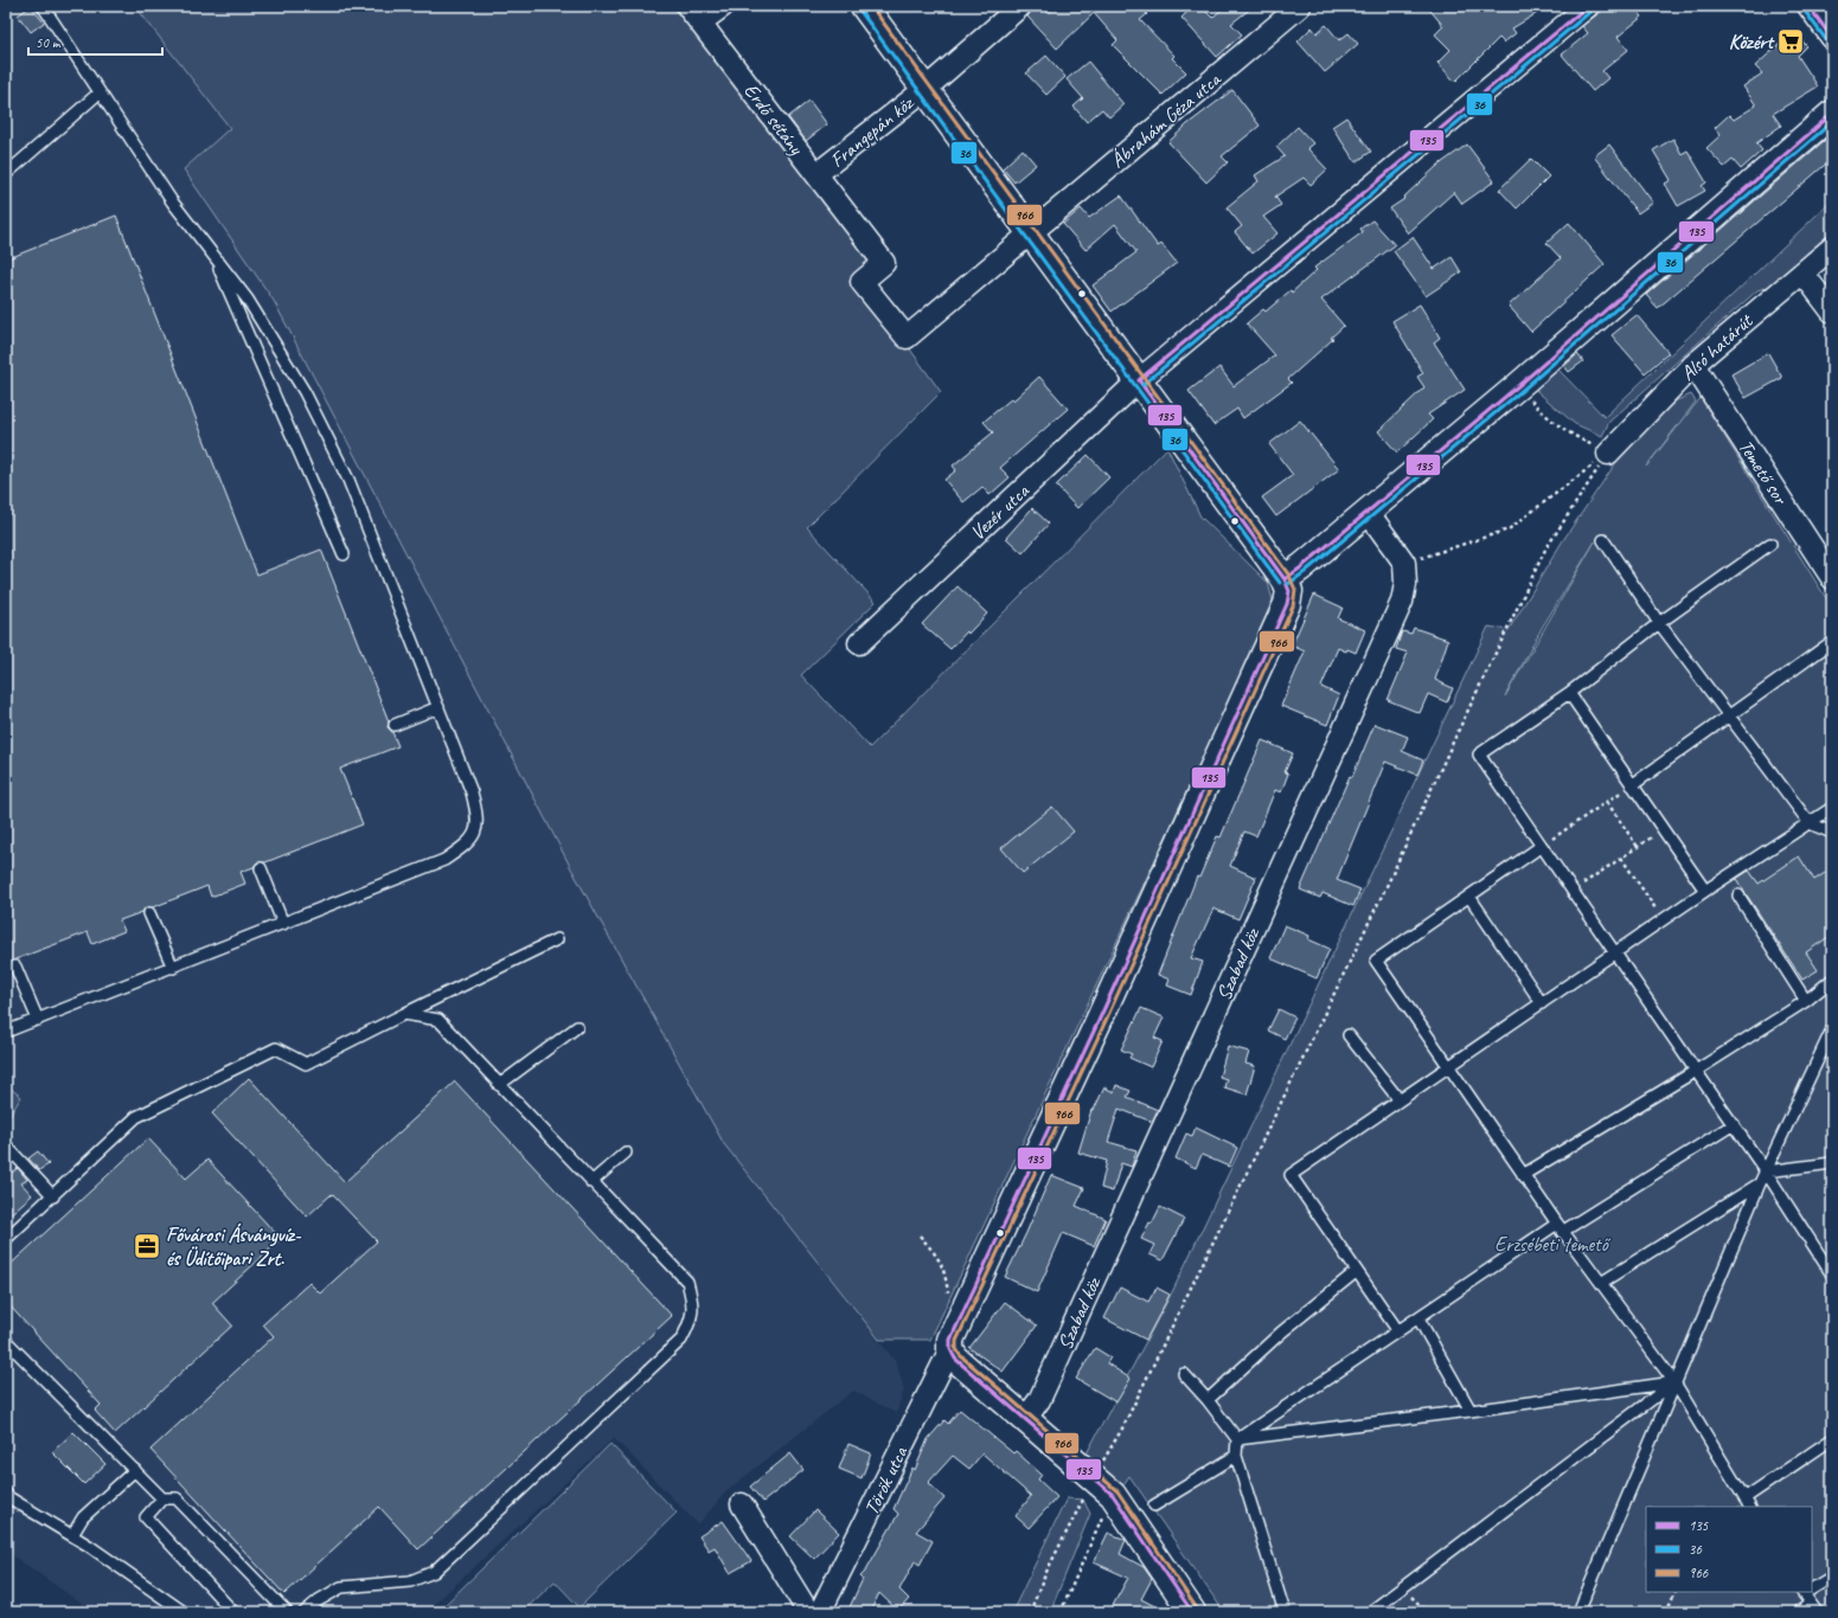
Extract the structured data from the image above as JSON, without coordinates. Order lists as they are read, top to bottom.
{
  "streets": {
    "street": [
      "Erdő sétány",
      "Ábrahám Géza utca",
      "Frangepán köz",
      "Alsó határút",
      "Temető sor",
      "Vezér utca",
      "Szabad köz",
      "Török utca"
    ]
  },
  "crossings": [
    ["Erdő sétány", "Ábrahám Géza utca"],
    ["Erdő sétány", "Frangepán köz"],
    ["Alsó határút", "Temető sor"]
  ],
  "parks": ["Erzsébeti temető"],
  "places": {
    "supermarket": ["Közért"],
    "office": ["Fővárosi Ásványvíz- és Üdítőipari Zrt."]
  },
  "lines": ["transit line 135", "transit line 966", "transit line 36"],
  "legend": ["135", "36", "966"],
  "scale_bar": "50 m"
}
